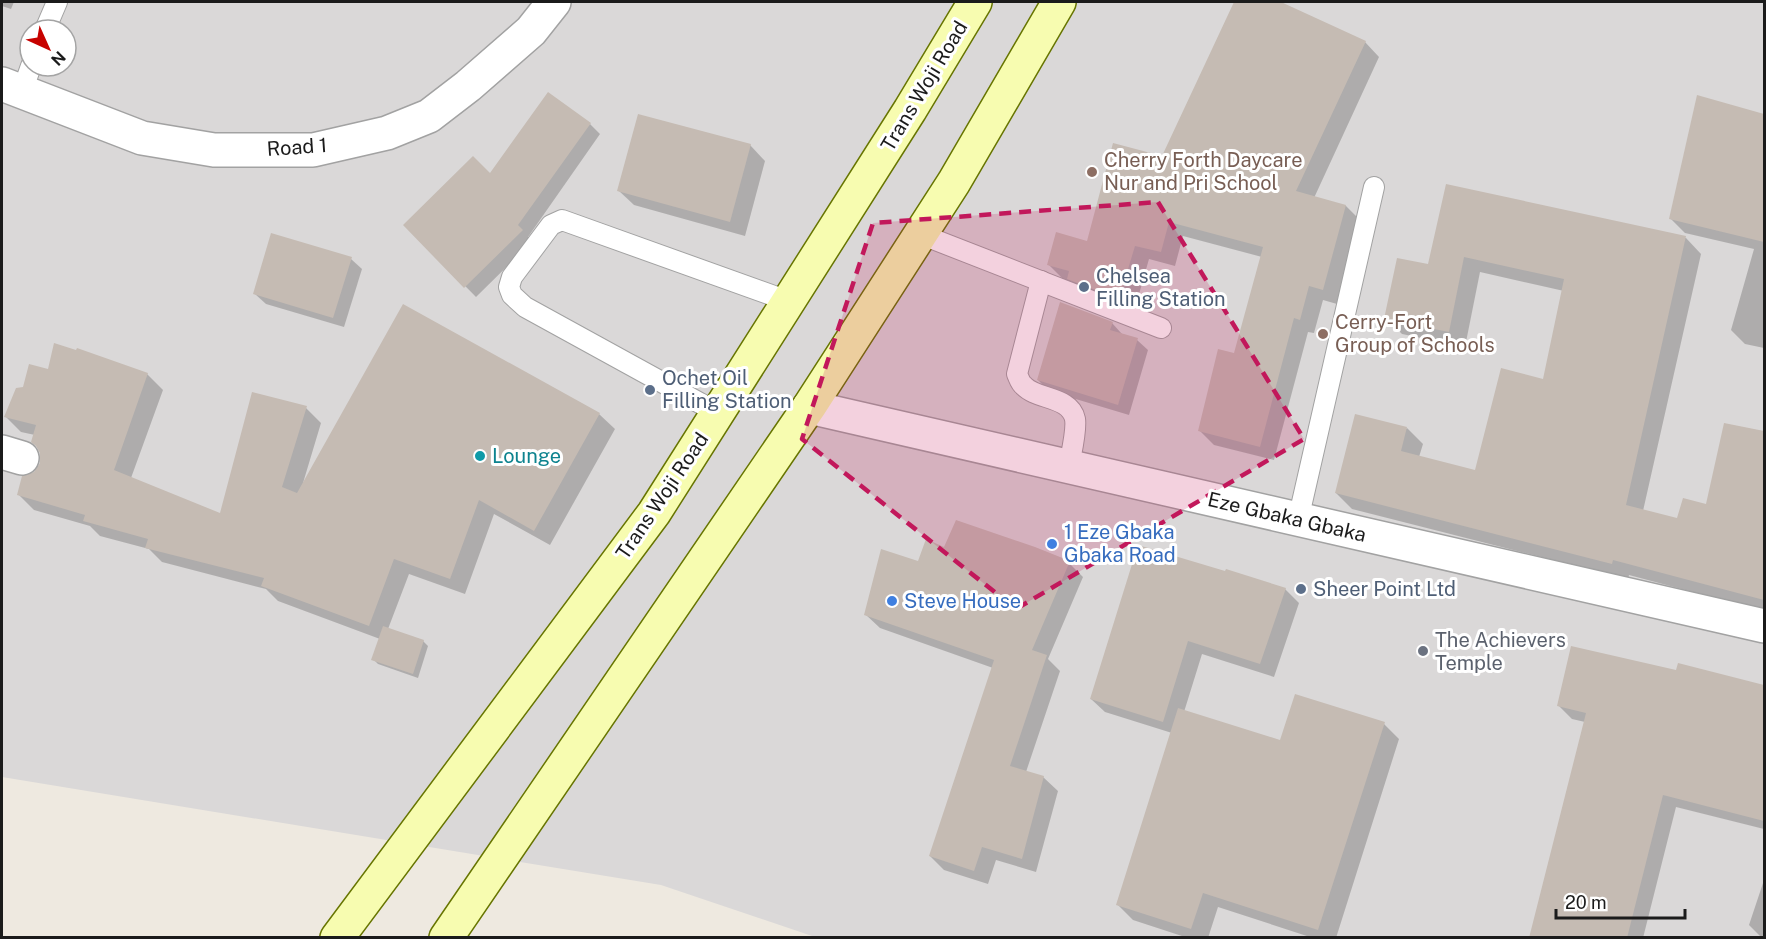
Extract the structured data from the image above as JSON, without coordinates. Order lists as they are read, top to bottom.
{
  "streets": {
    "main road": ["Trans Woji Road"],
    "street": ["Road 1", "Eze Gbaka Gbaka"]
  },
  "places": [
    "Cherry Forth Daycare Nur and Pri School",
    "Chelsea Filling Station",
    "Cerry-Fort Group of Schools",
    "Ochet Oil Filling Station",
    "Lounge",
    "1 Eze Gbaka Gbaka Road",
    "Sheer Point Ltd",
    "Steve House",
    "The Achievers Temple"
  ],
  "scale_bar": "20 m",
  "north": "bottom right"
}
